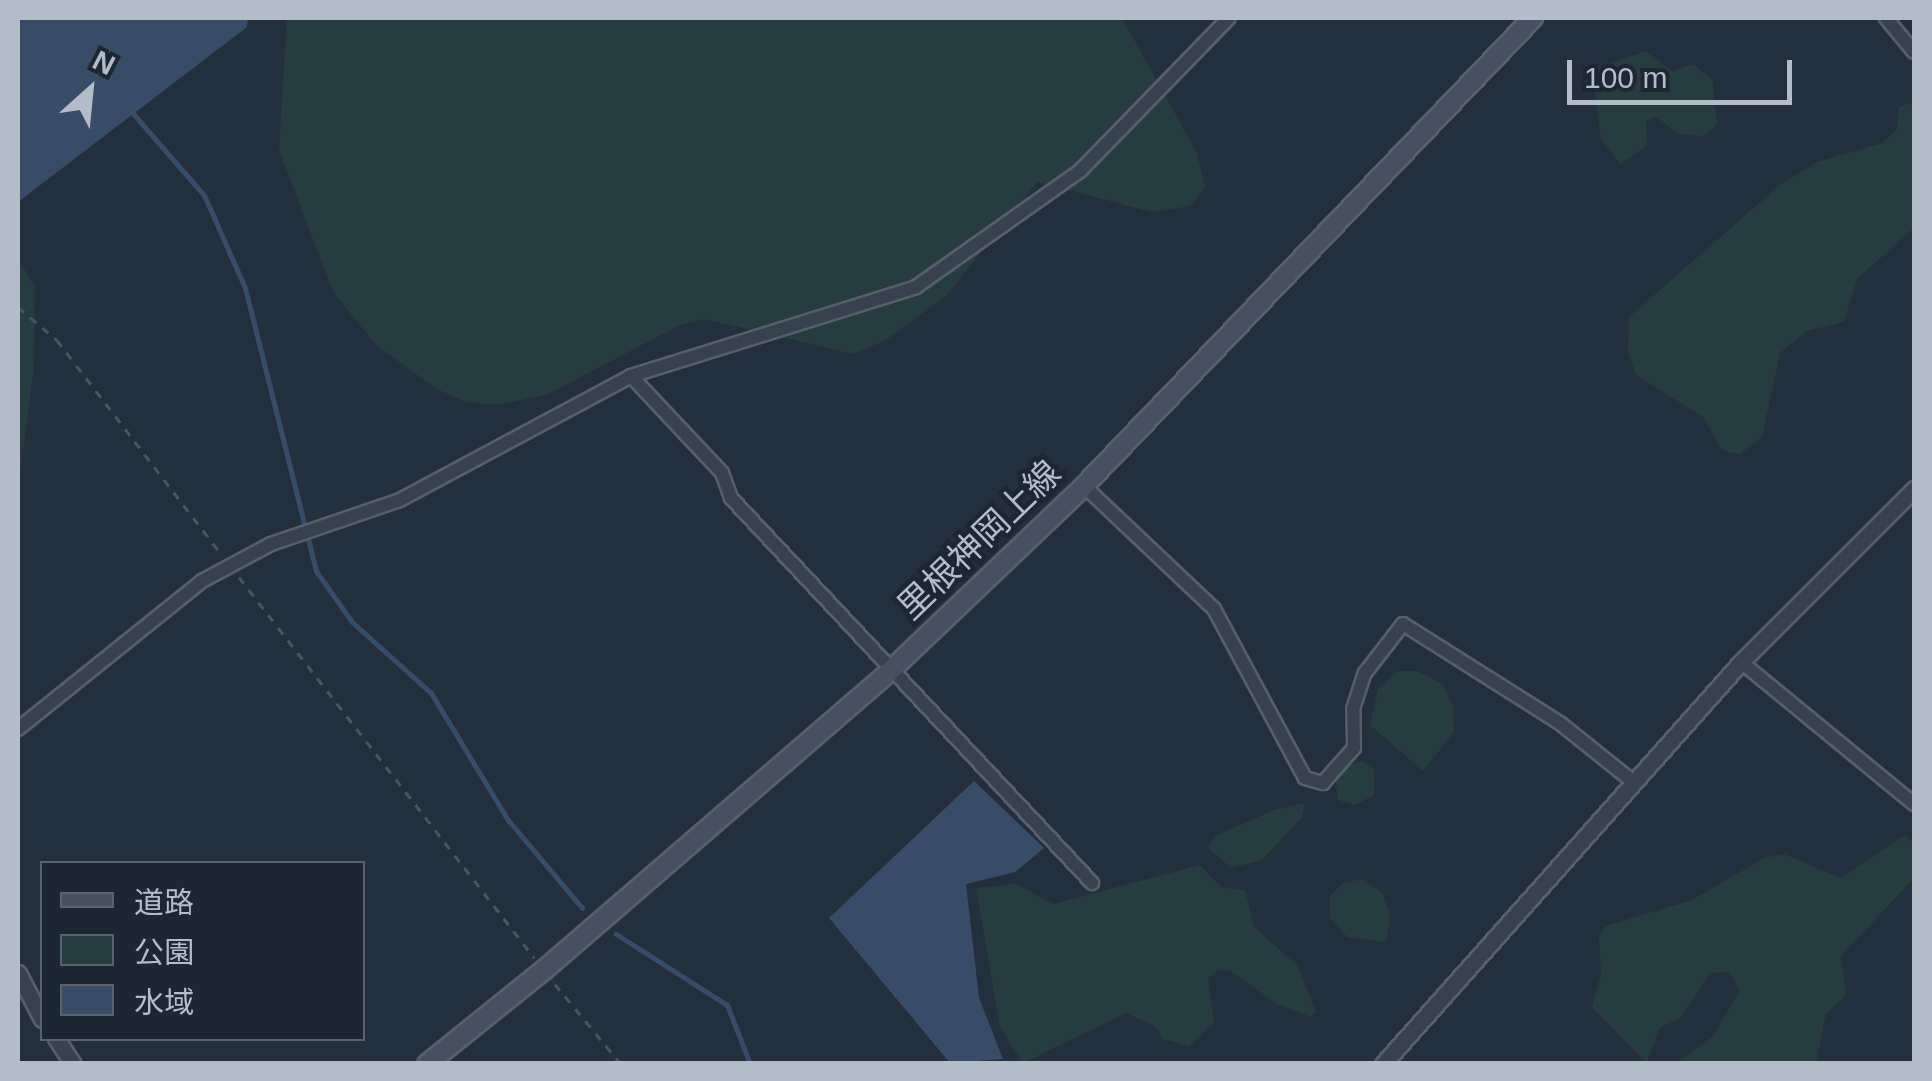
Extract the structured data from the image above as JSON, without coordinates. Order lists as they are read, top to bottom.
{
  "streets": {
    "main road": ["里根神岡上線"]
  },
  "legend": ["道路", "公園", "水域"],
  "scale_bar": "100 m",
  "north": "top right"
}
